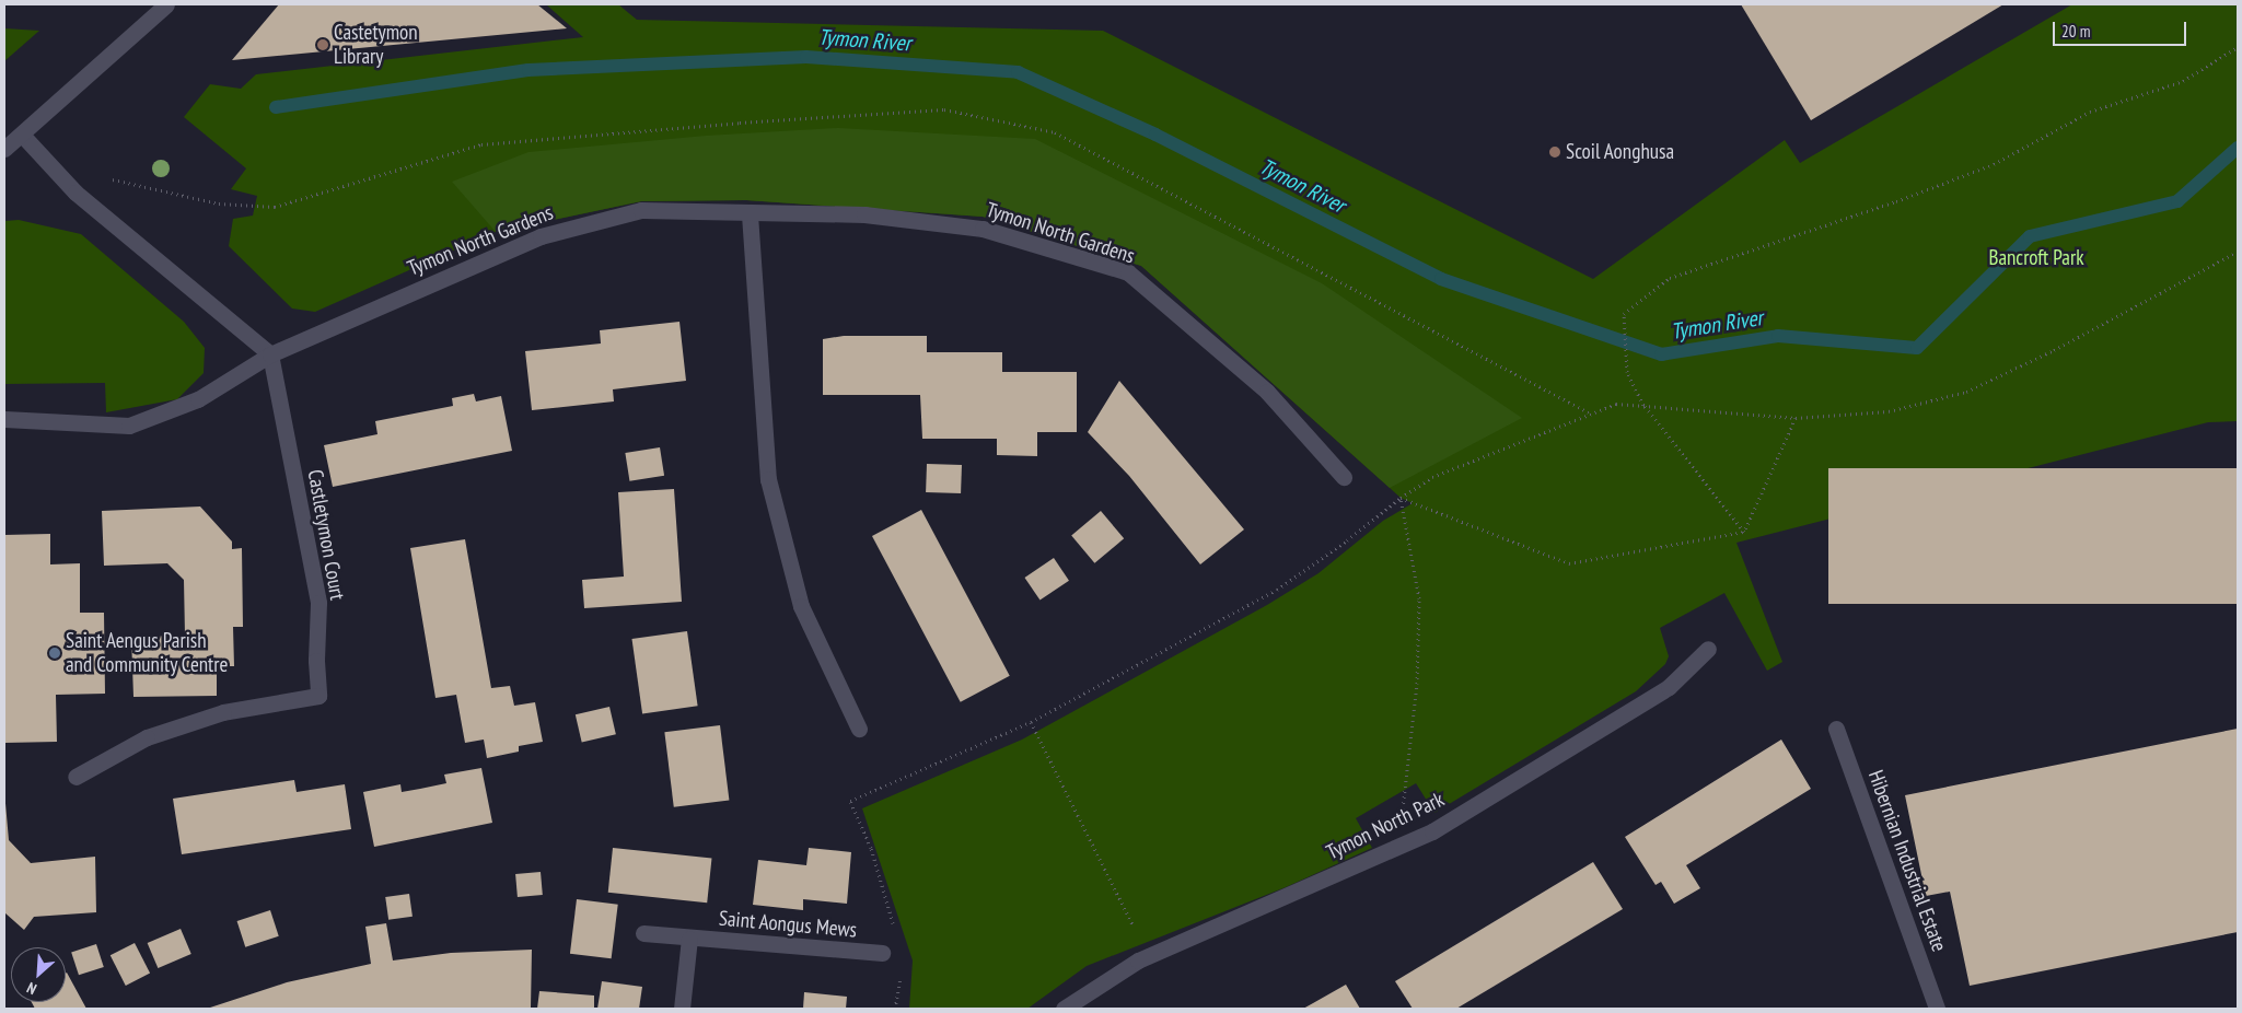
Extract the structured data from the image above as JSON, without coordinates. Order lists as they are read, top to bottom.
{
  "streets": {
    "street": [
      "Tymon North Gardens",
      "Castletymon Court",
      "Tymon North Park",
      "Hibernian Industrial Estate",
      "Saint Aongus Mews"
    ]
  },
  "crossings": [
    ["Tymon North Gardens", "Castletymon Court"]
  ],
  "water": ["Tymon River"],
  "parks": ["Bancroft Park"],
  "places": ["Castetymon Library", "Scoil Aonghusa", "Saint Aengus Parish and Community Centre"],
  "scale_bar": "20 m",
  "north": "bottom left"
}
